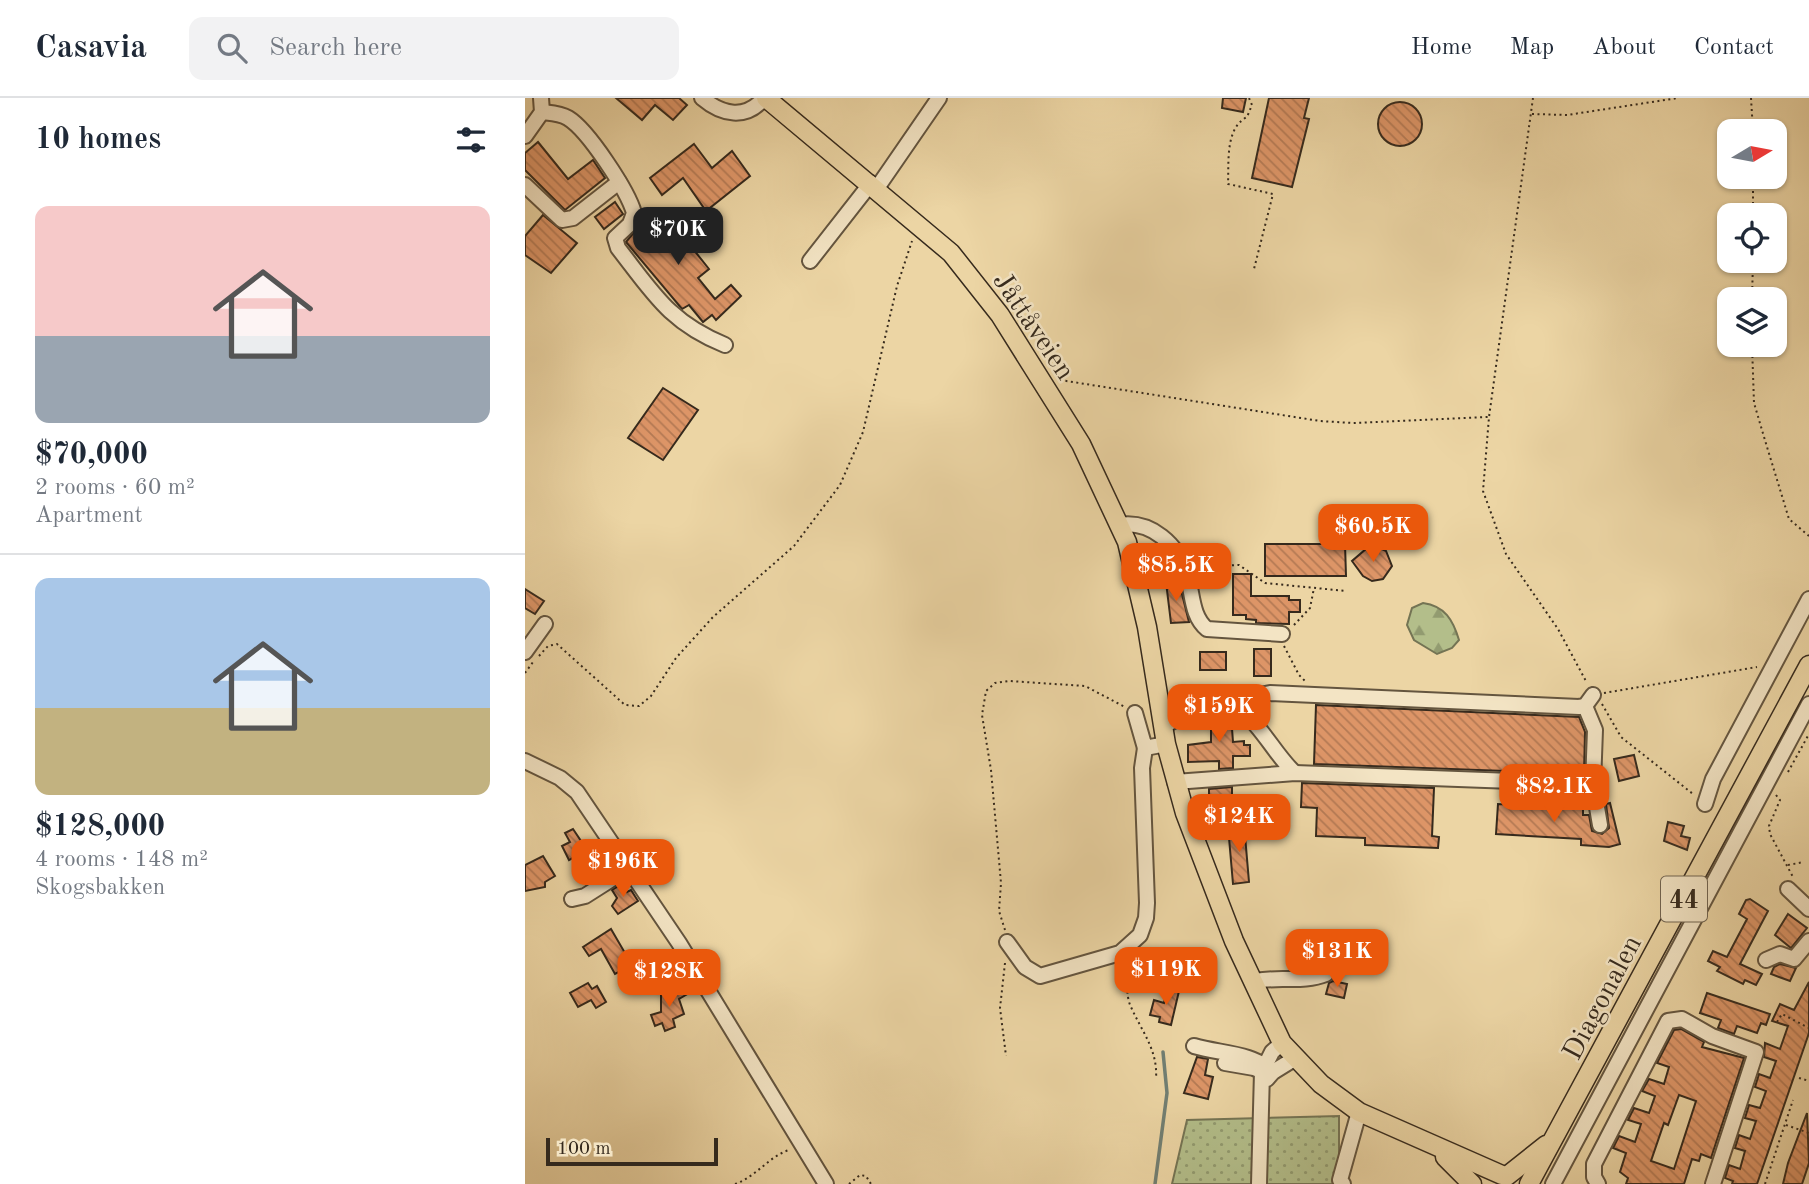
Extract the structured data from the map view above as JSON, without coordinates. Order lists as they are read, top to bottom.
{
  "streets": {
    "main road": ["Jåttåveien", "44", "Diagonalen"]
  },
  "crossings": [
    ["Jåttåveien", "44"],
    ["Jåttåveien", "Diagonalen"],
    ["44", "Diagonalen"]
  ],
  "scale_bar": "100 m",
  "north": "right",
  "page": {
    "header": "Casavia",
    "search": "Search here",
    "nav": [
      "Home",
      "Map",
      "About",
      "Contact"
    ],
    "heading": "10 homes",
    "list": [
      {
        "name": "$70,000",
        "note": "2 rooms · 60 m² · Apartment"
      },
      {
        "name": "$128,000",
        "note": "4 rooms · 148 m² · Skogsbakken"
      }
    ],
    "price": [
      "$70K",
      "$60.5K",
      "$85.5K",
      "$159K",
      "$82.1K",
      "$124K",
      "$196K",
      "$131K",
      "$119K",
      "$128K"
    ],
    "scale": "100 m"
  }
}
